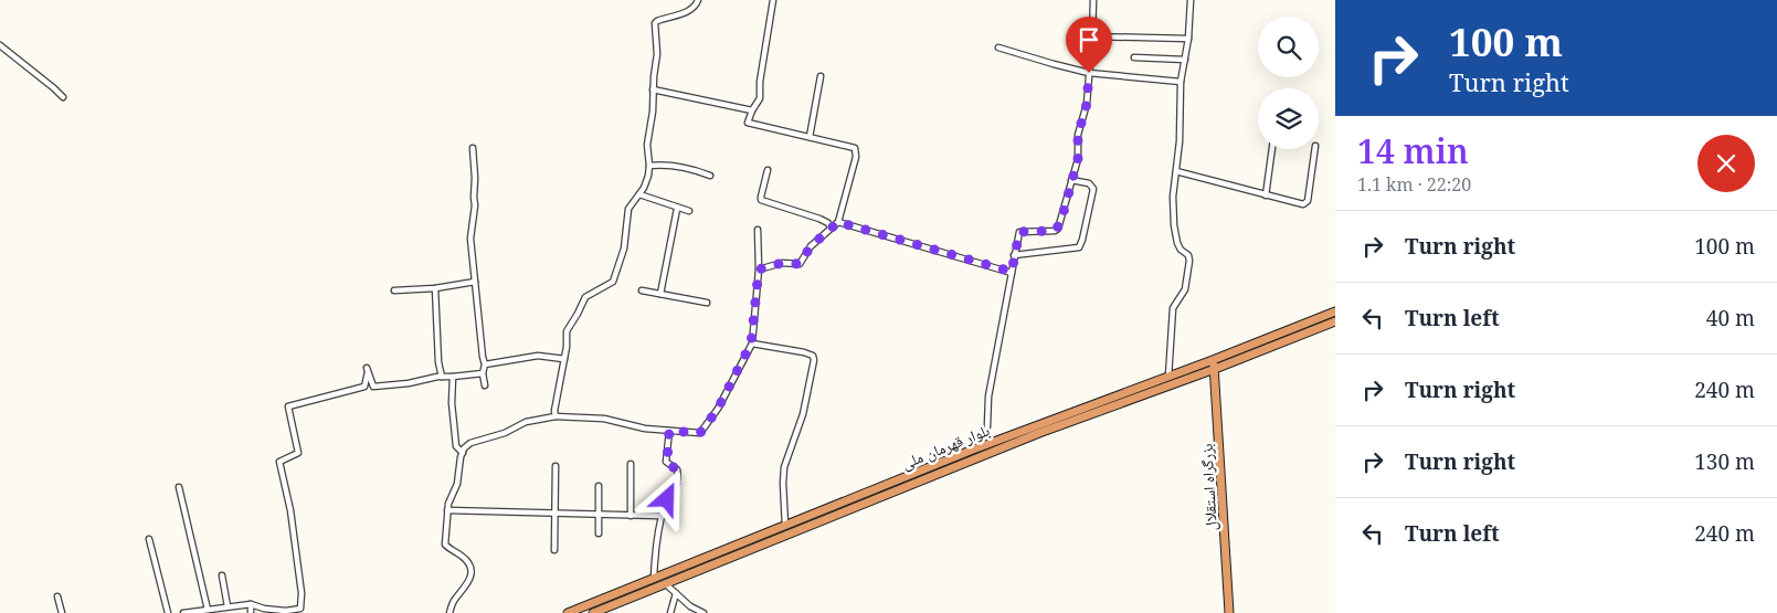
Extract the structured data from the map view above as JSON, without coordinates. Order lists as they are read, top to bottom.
{
  "streets": {
    "highway": ["بلوار قهرمان ملی", "بزرگراه استقلال"]
  },
  "crossings": [
    ["بلوار قهرمان ملی", "بزرگراه استقلال"]
  ],
  "page": {
    "turn": ["100 m", "Turn right"],
    "heading": ["14 min", "1.1 km · 22:20"],
    "list": [
      {
        "name": "Turn right",
        "value": "100 m"
      },
      {
        "name": "Turn left",
        "value": "40 m"
      },
      {
        "name": "Turn right",
        "value": "240 m"
      },
      {
        "name": "Turn right",
        "value": "130 m"
      },
      {
        "name": "Turn left",
        "value": "240 m"
      }
    ]
  }
}
